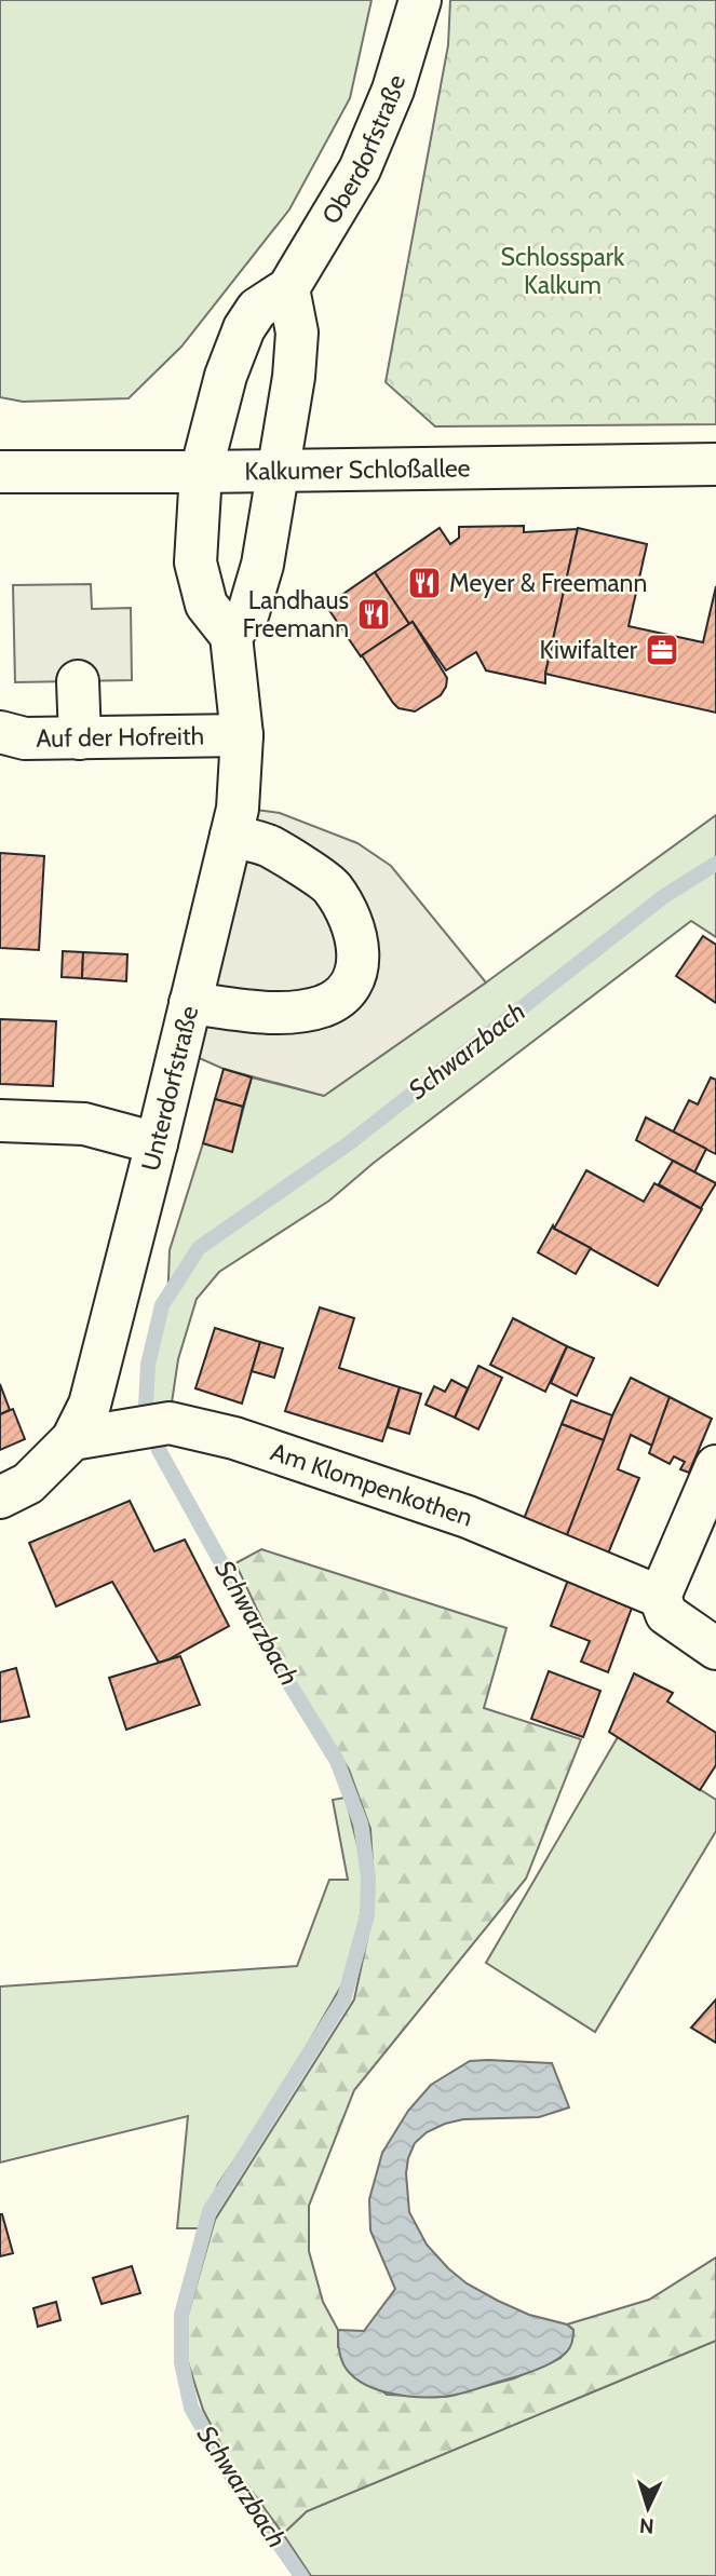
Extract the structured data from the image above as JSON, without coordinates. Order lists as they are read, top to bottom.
{
  "streets": {
    "street": [
      "Oberdorfstraße",
      "Kalkumer Schloßallee",
      "Auf der Hofreith",
      "Unterdorfstraße",
      "Am Klompenkothen"
    ]
  },
  "crossings": [
    ["Oberdorfstraße", "Kalkumer Schloßallee"],
    ["Auf der Hofreith", "Unterdorfstraße"],
    ["Unterdorfstraße", "Am Klompenkothen"]
  ],
  "water": ["Schwarzbach"],
  "parks": ["Schlosspark Kalkum"],
  "places": {
    "restaurant": ["Meyer & Freemann", "Landhaus Freemann"],
    "office": ["Kiwifalter"]
  },
  "north": "bottom"
}
